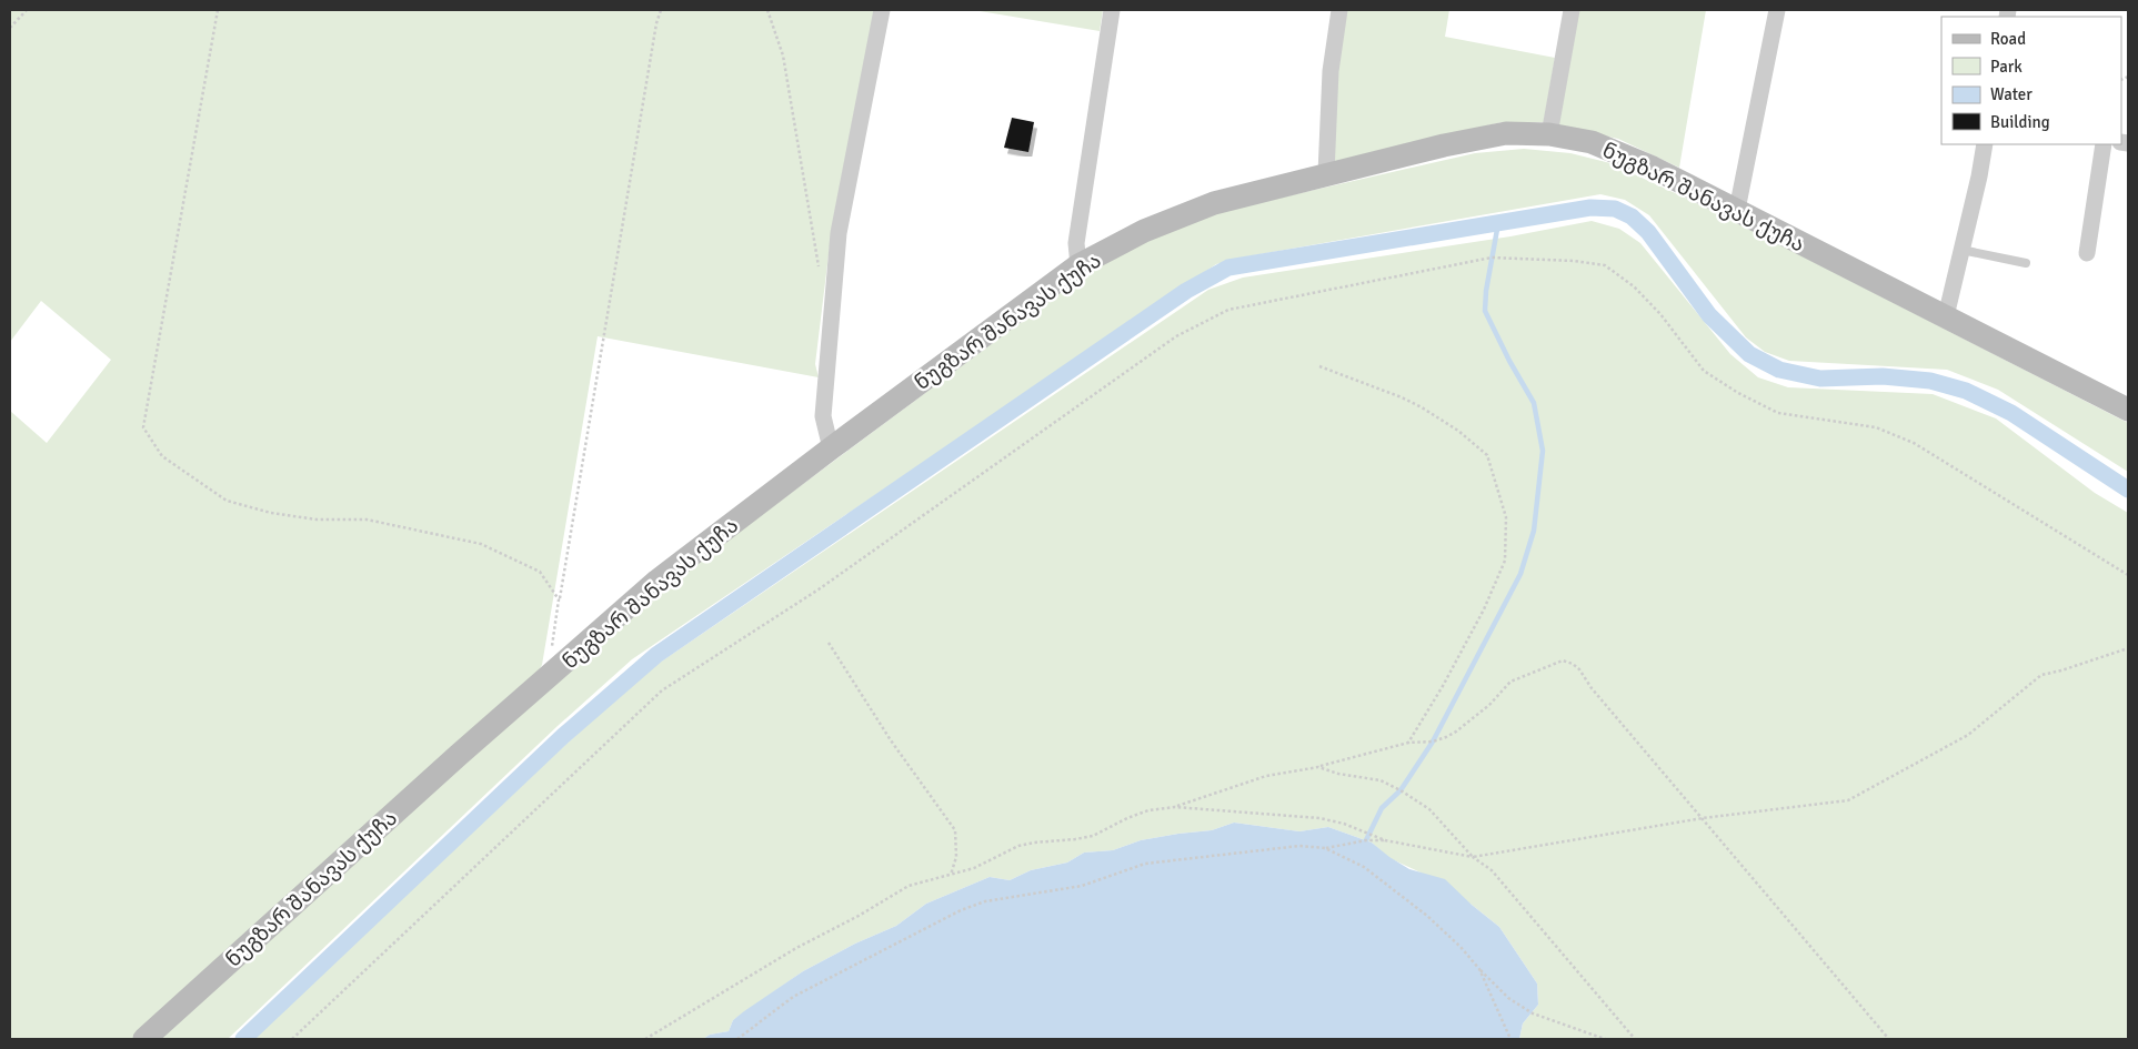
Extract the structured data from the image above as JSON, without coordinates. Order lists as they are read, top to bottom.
{
  "streets": {
    "main road": ["ნუგზარ შანავას ქუჩა"]
  },
  "legend": [
    "Road",
    "Park",
    "Water",
    "Building"
  ]
}
